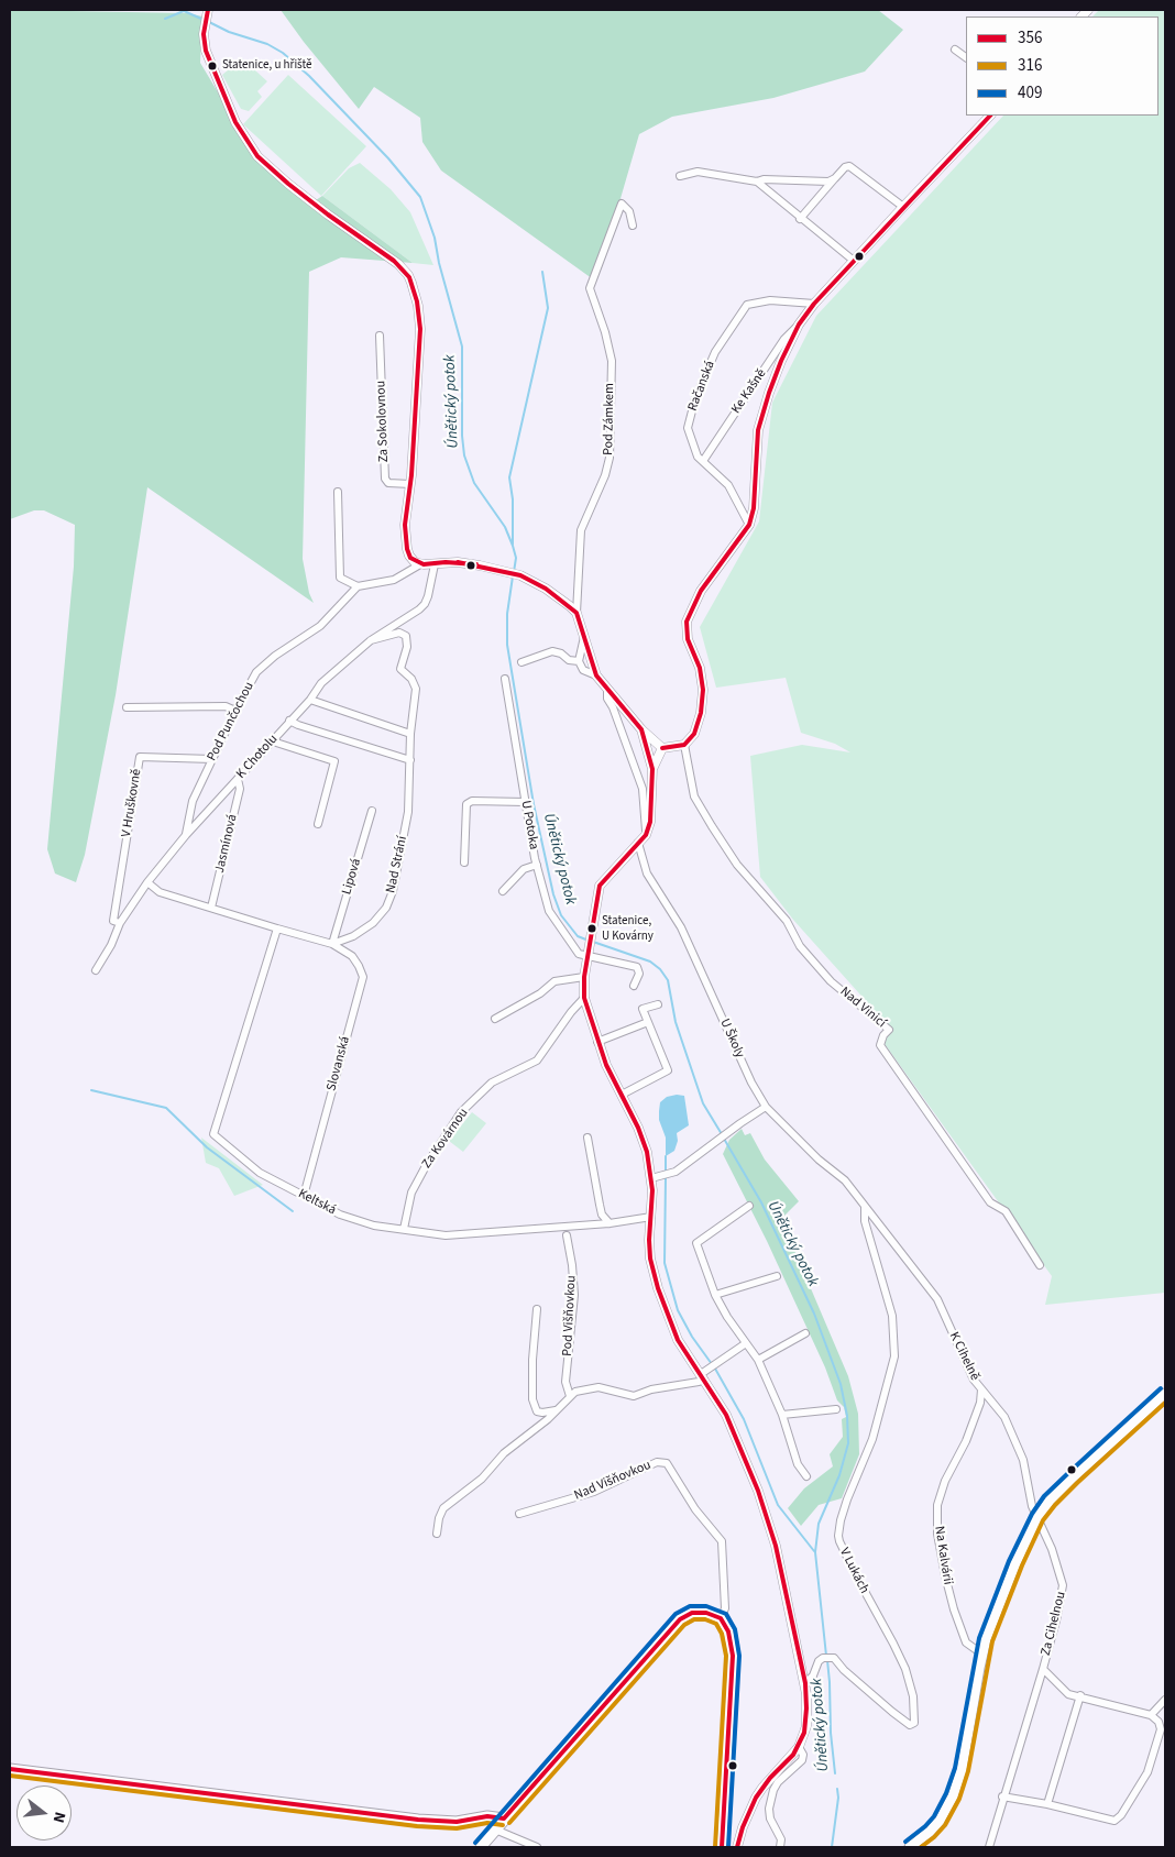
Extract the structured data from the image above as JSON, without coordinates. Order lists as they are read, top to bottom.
{
  "streets": {
    "street": [
      "Račanská",
      "Ke Kašně",
      "Pod Zámkem",
      "Za Sokolovnou",
      "Pod Punčochou",
      "K Chotolu",
      "V Hruškovně",
      "U Potoka",
      "Jasmínová",
      "Nad Strání",
      "Lipová",
      "Nad Vinicí",
      "U Školy",
      "Slovanská",
      "Za Kovárnou",
      "Keltská",
      "Pod Višňovkou",
      "K Cihelně",
      "Nad Višňovkou",
      "Na Kalvárii",
      "V Lukách",
      "Za Cihelnou"
    ]
  },
  "crossings": [
    ["Račanská", "Ke Kašně"],
    ["Pod Punčochou", "K Chotolu"],
    ["Pod Punčochou", "V Hruškovně"],
    ["K Chotolu", "V Hruškovně"],
    ["K Chotolu", "Jasmínová"],
    ["K Chotolu", "Nad Strání"],
    ["Nad Strání", "Lipová"],
    ["Nad Strání", "Slovanská"],
    ["Lipová", "Slovanská"],
    ["U Školy", "K Cihelně"],
    ["U Školy", "V Lukách"],
    ["Slovanská", "Keltská"],
    ["Za Kovárnou", "Keltská"],
    ["K Cihelně", "Na Kalvárii"],
    ["K Cihelně", "V Lukách"],
    ["K Cihelně", "Za Cihelnou"]
  ],
  "water": ["Únětický potok"],
  "places": ["Statenice, u hřiště", "Statenice, U Kovárny"],
  "lines": ["transit line 356", "transit line 409", "transit line 316"],
  "legend": ["356", "316", "409"],
  "north": "right"
}
